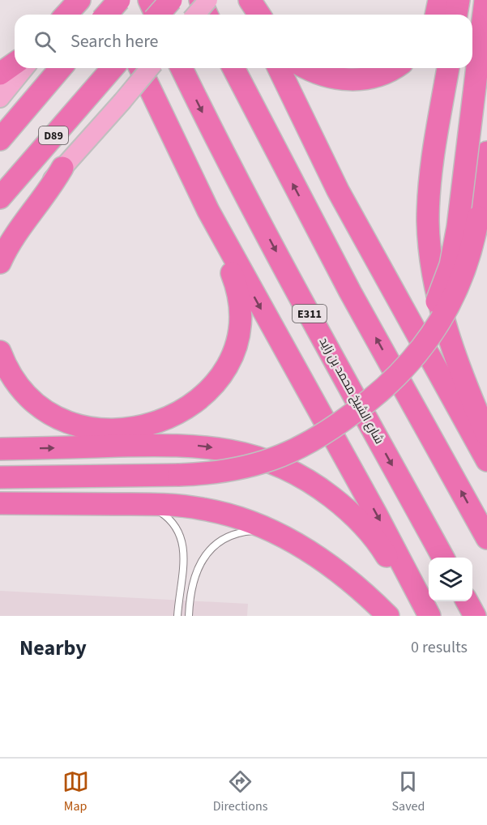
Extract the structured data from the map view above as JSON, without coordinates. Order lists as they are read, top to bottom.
{
  "streets": {
    "highway": ["D89", "E311", "شارع الشيخ محمد بن زايد"]
  },
  "page": {
    "search": "Search here",
    "heading": ["Nearby", "0 results"],
    "nav": ["Map", "Directions", "Saved"]
  }
}
